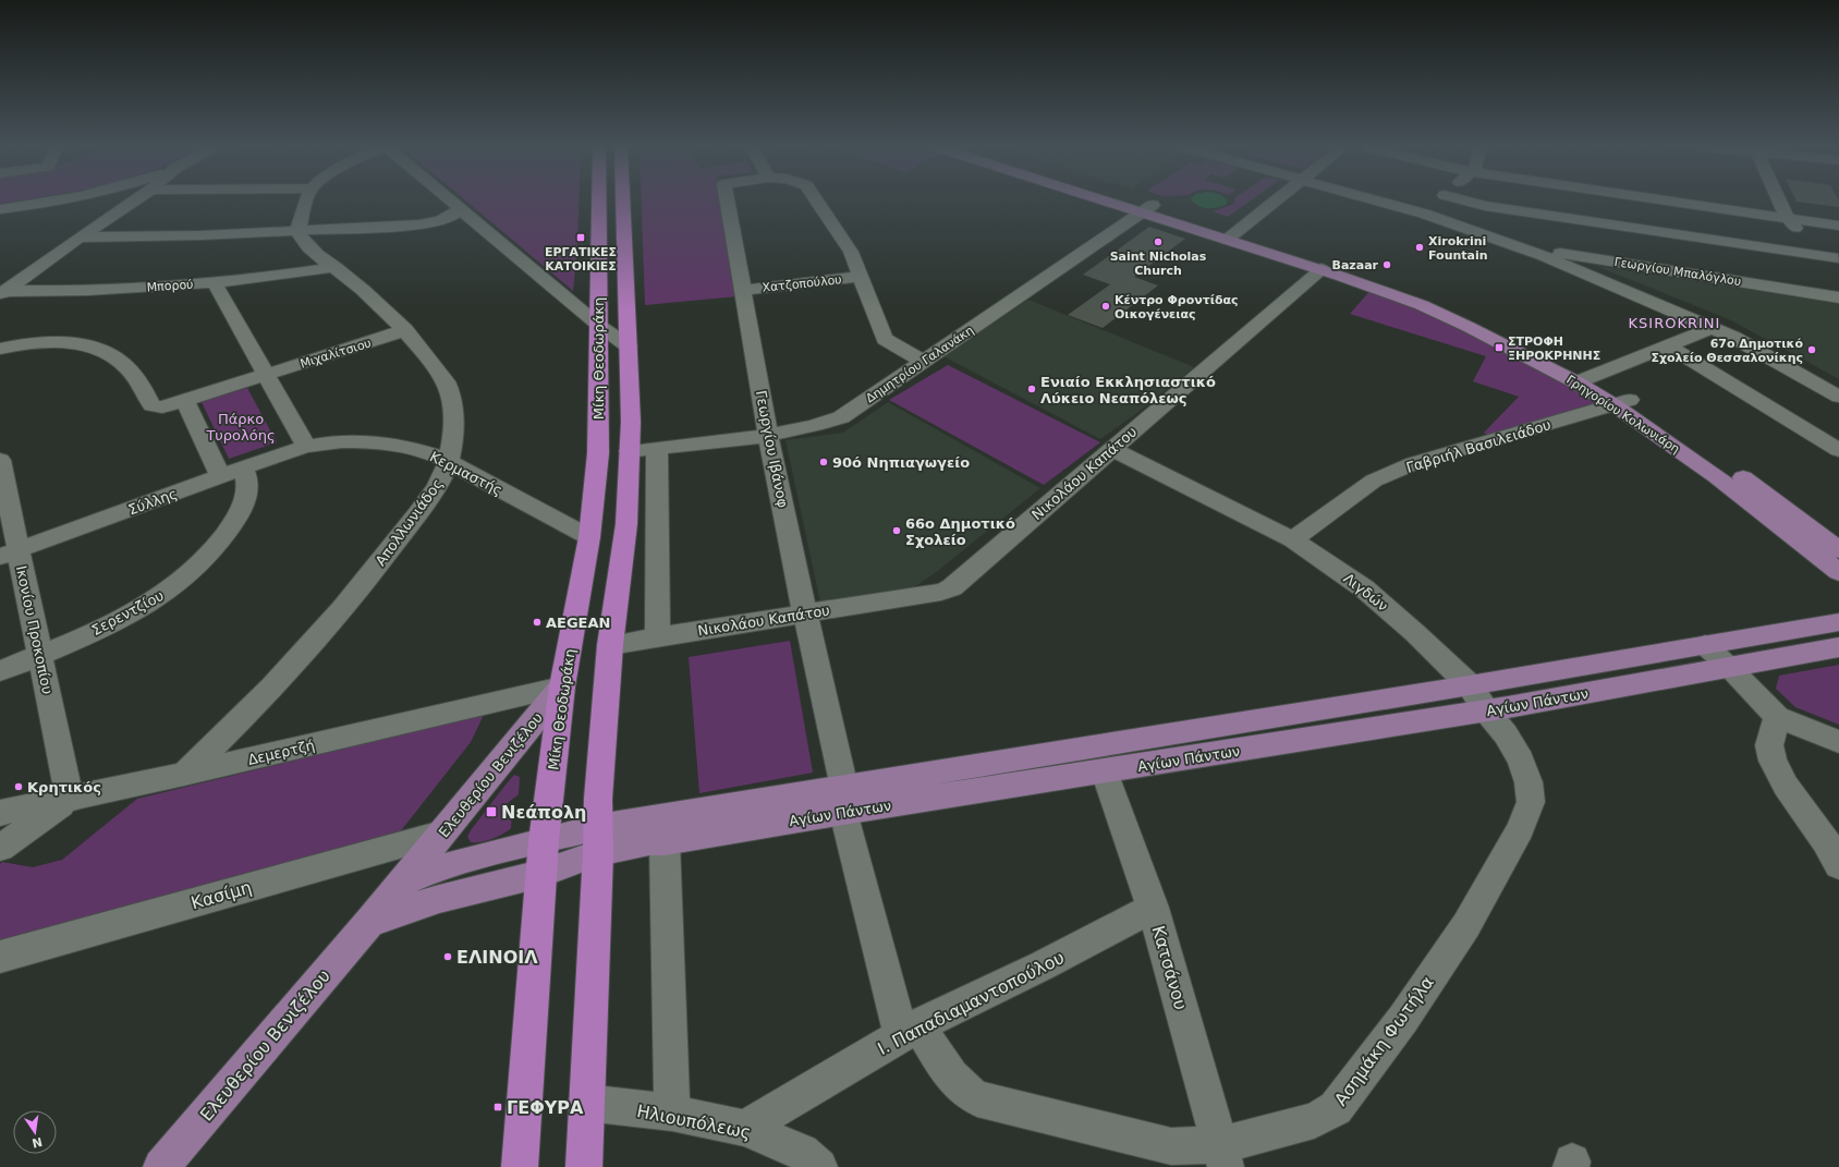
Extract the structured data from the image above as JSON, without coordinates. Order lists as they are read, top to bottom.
{
  "streets": {
    "highway": ["Μίκη Θεοδωράκη"],
    "main road": ["Γρηγορίου Κολωνιάρη", "Αγίων Πάντων", "Ελευθερίου Βενιζέλου"],
    "street": [
      "Γεωργίου Μπαλόγλου",
      "Χατζοπούλου",
      "Μπορού",
      "Μιχαλίτσιου",
      "Δημητρίου Γαλανάκη",
      "Γαβριήλ Βασιλειάδου",
      "Γεωργίου Ιβάνοφ",
      "Κερμαστής",
      "Νικολάου Καπάτου",
      "Σύλλης",
      "Απολλωνιάδος",
      "Λιγδών",
      "Σερεντζίου",
      "Ικονίου Προκοπίου",
      "Δεμερτζή",
      "Κασίμη",
      "Κατσάνου",
      "Ι. Παπαδιαμαντοπούλου",
      "Ασημάκη Φωτήλα",
      "Ηλιουπόλεως"
    ]
  },
  "crossings": [
    ["Χατζοπούλου", "Γεωργίου Ιβάνοφ"],
    ["Μπορού", "Απολλωνιάδος"],
    ["Μιχαλίτσιου", "Απολλωνιάδος"],
    ["Μίκη Θεοδωράκη", "Δημητρίου Γαλανάκη"],
    ["Μίκη Θεοδωράκη", "Κερμαστής"],
    ["Μίκη Θεοδωράκη", "Νικολάου Καπάτου"],
    ["Μίκη Θεοδωράκη", "Αγίων Πάντων"],
    ["Μίκη Θεοδωράκη", "Δεμερτζή"],
    ["Μίκη Θεοδωράκη", "Ελευθερίου Βενιζέλου"],
    ["Μίκη Θεοδωράκη", "Ηλιουπόλεως"],
    ["Δημητρίου Γαλανάκη", "Γρηγορίου Κολωνιάρη"],
    ["Δημητρίου Γαλανάκη", "Γεωργίου Ιβάνοφ"],
    ["Γρηγορίου Κολωνιάρη", "Γαβριήλ Βασιλειάδου"],
    ["Γρηγορίου Κολωνιάρη", "Νικολάου Καπάτου"],
    ["Γαβριήλ Βασιλειάδου", "Λιγδών"],
    ["Γεωργίου Ιβάνοφ", "Νικολάου Καπάτου"],
    ["Γεωργίου Ιβάνοφ", "Αγίων Πάντων"],
    ["Γεωργίου Ιβάνοφ", "Ι. Παπαδιαμαντοπούλου"],
    ["Γεωργίου Ιβάνοφ", "Ασημάκη Φωτήλα"],
    ["Κερμαστής", "Σύλλης"],
    ["Κερμαστής", "Απολλωνιάδος"],
    ["Νικολάου Καπάτου", "Λιγδών"],
    ["Σύλλης", "Σερεντζίου"],
    ["Σύλλης", "Ικονίου Προκοπίου"],
    ["Απολλωνιάδος", "Δεμερτζή"],
    ["Λιγδών", "Αγίων Πάντων"],
    ["Λιγδών", "Ασημάκη Φωτήλα"],
    ["Σερεντζίου", "Ικονίου Προκοπίου"],
    ["Ικονίου Προκοπίου", "Δεμερτζή"],
    ["Αγίων Πάντων", "Ελευθερίου Βενιζέλου"],
    ["Αγίων Πάντων", "Κατσάνου"],
    ["Δεμερτζή", "Ελευθερίου Βενιζέλου"],
    ["Ελευθερίου Βενιζέλου", "Κασίμη"],
    ["Κατσάνου", "Ι. Παπαδιαμαντοπούλου"],
    ["Κατσάνου", "Ασημάκη Φωτήλα"],
    ["Ι. Παπαδιαμαντοπούλου", "Ασημάκη Φωτήλα"],
    ["Ι. Παπαδιαμαντοπούλου", "Ηλιουπόλεως"]
  ],
  "districts": ["KSIROKRINI"],
  "parks": ["Πάρκο Τυρολόης"],
  "places": {
    "transit": [
      "ΕΡΓΑΤΙΚΕΣ ΚΑΤΟΙΚΙΕΣ",
      "ΣΤΡΟΦΗ ΞΗΡΟΚΡΗΝΗΣ",
      "Νεάπολη",
      "ΓΕΦΥΡΑ"
    ],
    "other": [
      "Saint Nicholas Church",
      "Xirokrini Fountain",
      "Bazaar",
      "Κέντρο Φροντίδας Οικογένειας",
      "67ο Δημοτικό Σχολείο Θεσσαλονίκης",
      "Ενιαίο Εκκλησιαστικό Λύκειο Νεαπόλεως",
      "90ό Νηπιαγωγείο",
      "66ο Δημοτικό Σχολείο",
      "AEGEAN",
      "Κρητικός",
      "ΕΛΙΝΟΙΛ"
    ]
  },
  "north": "bottom"
}
